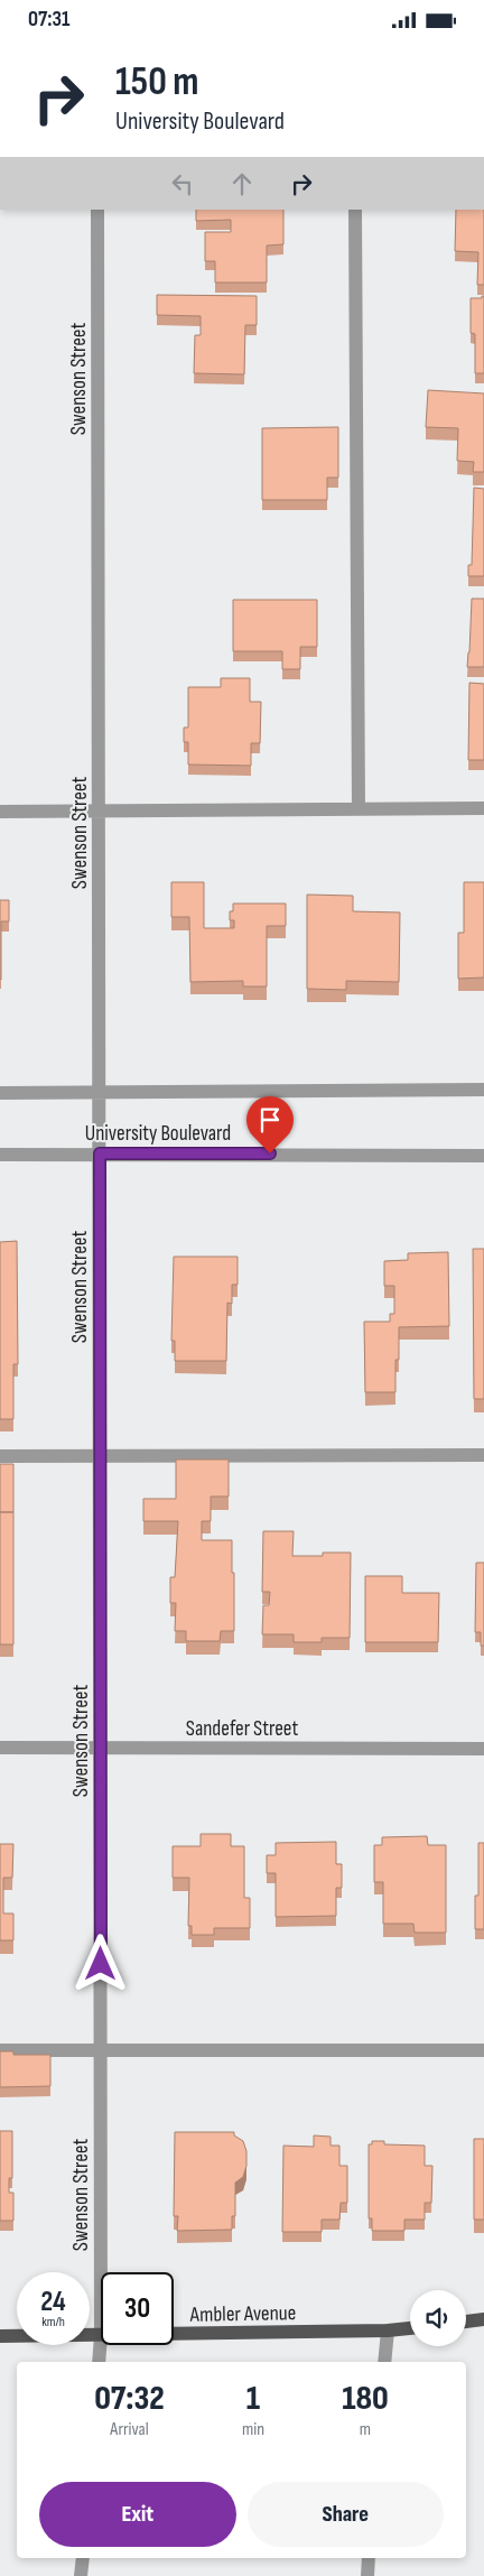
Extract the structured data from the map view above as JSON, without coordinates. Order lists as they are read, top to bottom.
{
  "streets": {
    "main road": ["Ambler Avenue"],
    "street": ["Swenson Street", "University Boulevard", "Sandefer Street"]
  },
  "crossings": [
    ["Swenson Street", "University Boulevard"],
    ["Swenson Street", "Sandefer Street"],
    ["Swenson Street", "Ambler Avenue"]
  ],
  "page": {
    "status": "07:31",
    "turn": ["150 m", "University Boulevard"],
    "speed": "24 km/h",
    "limit": "30",
    "eta": [
      "07:32",
      "Arrival",
      "1",
      "min",
      "180",
      "m"
    ],
    "buttons": ["Exit", "Share"]
  }
}
